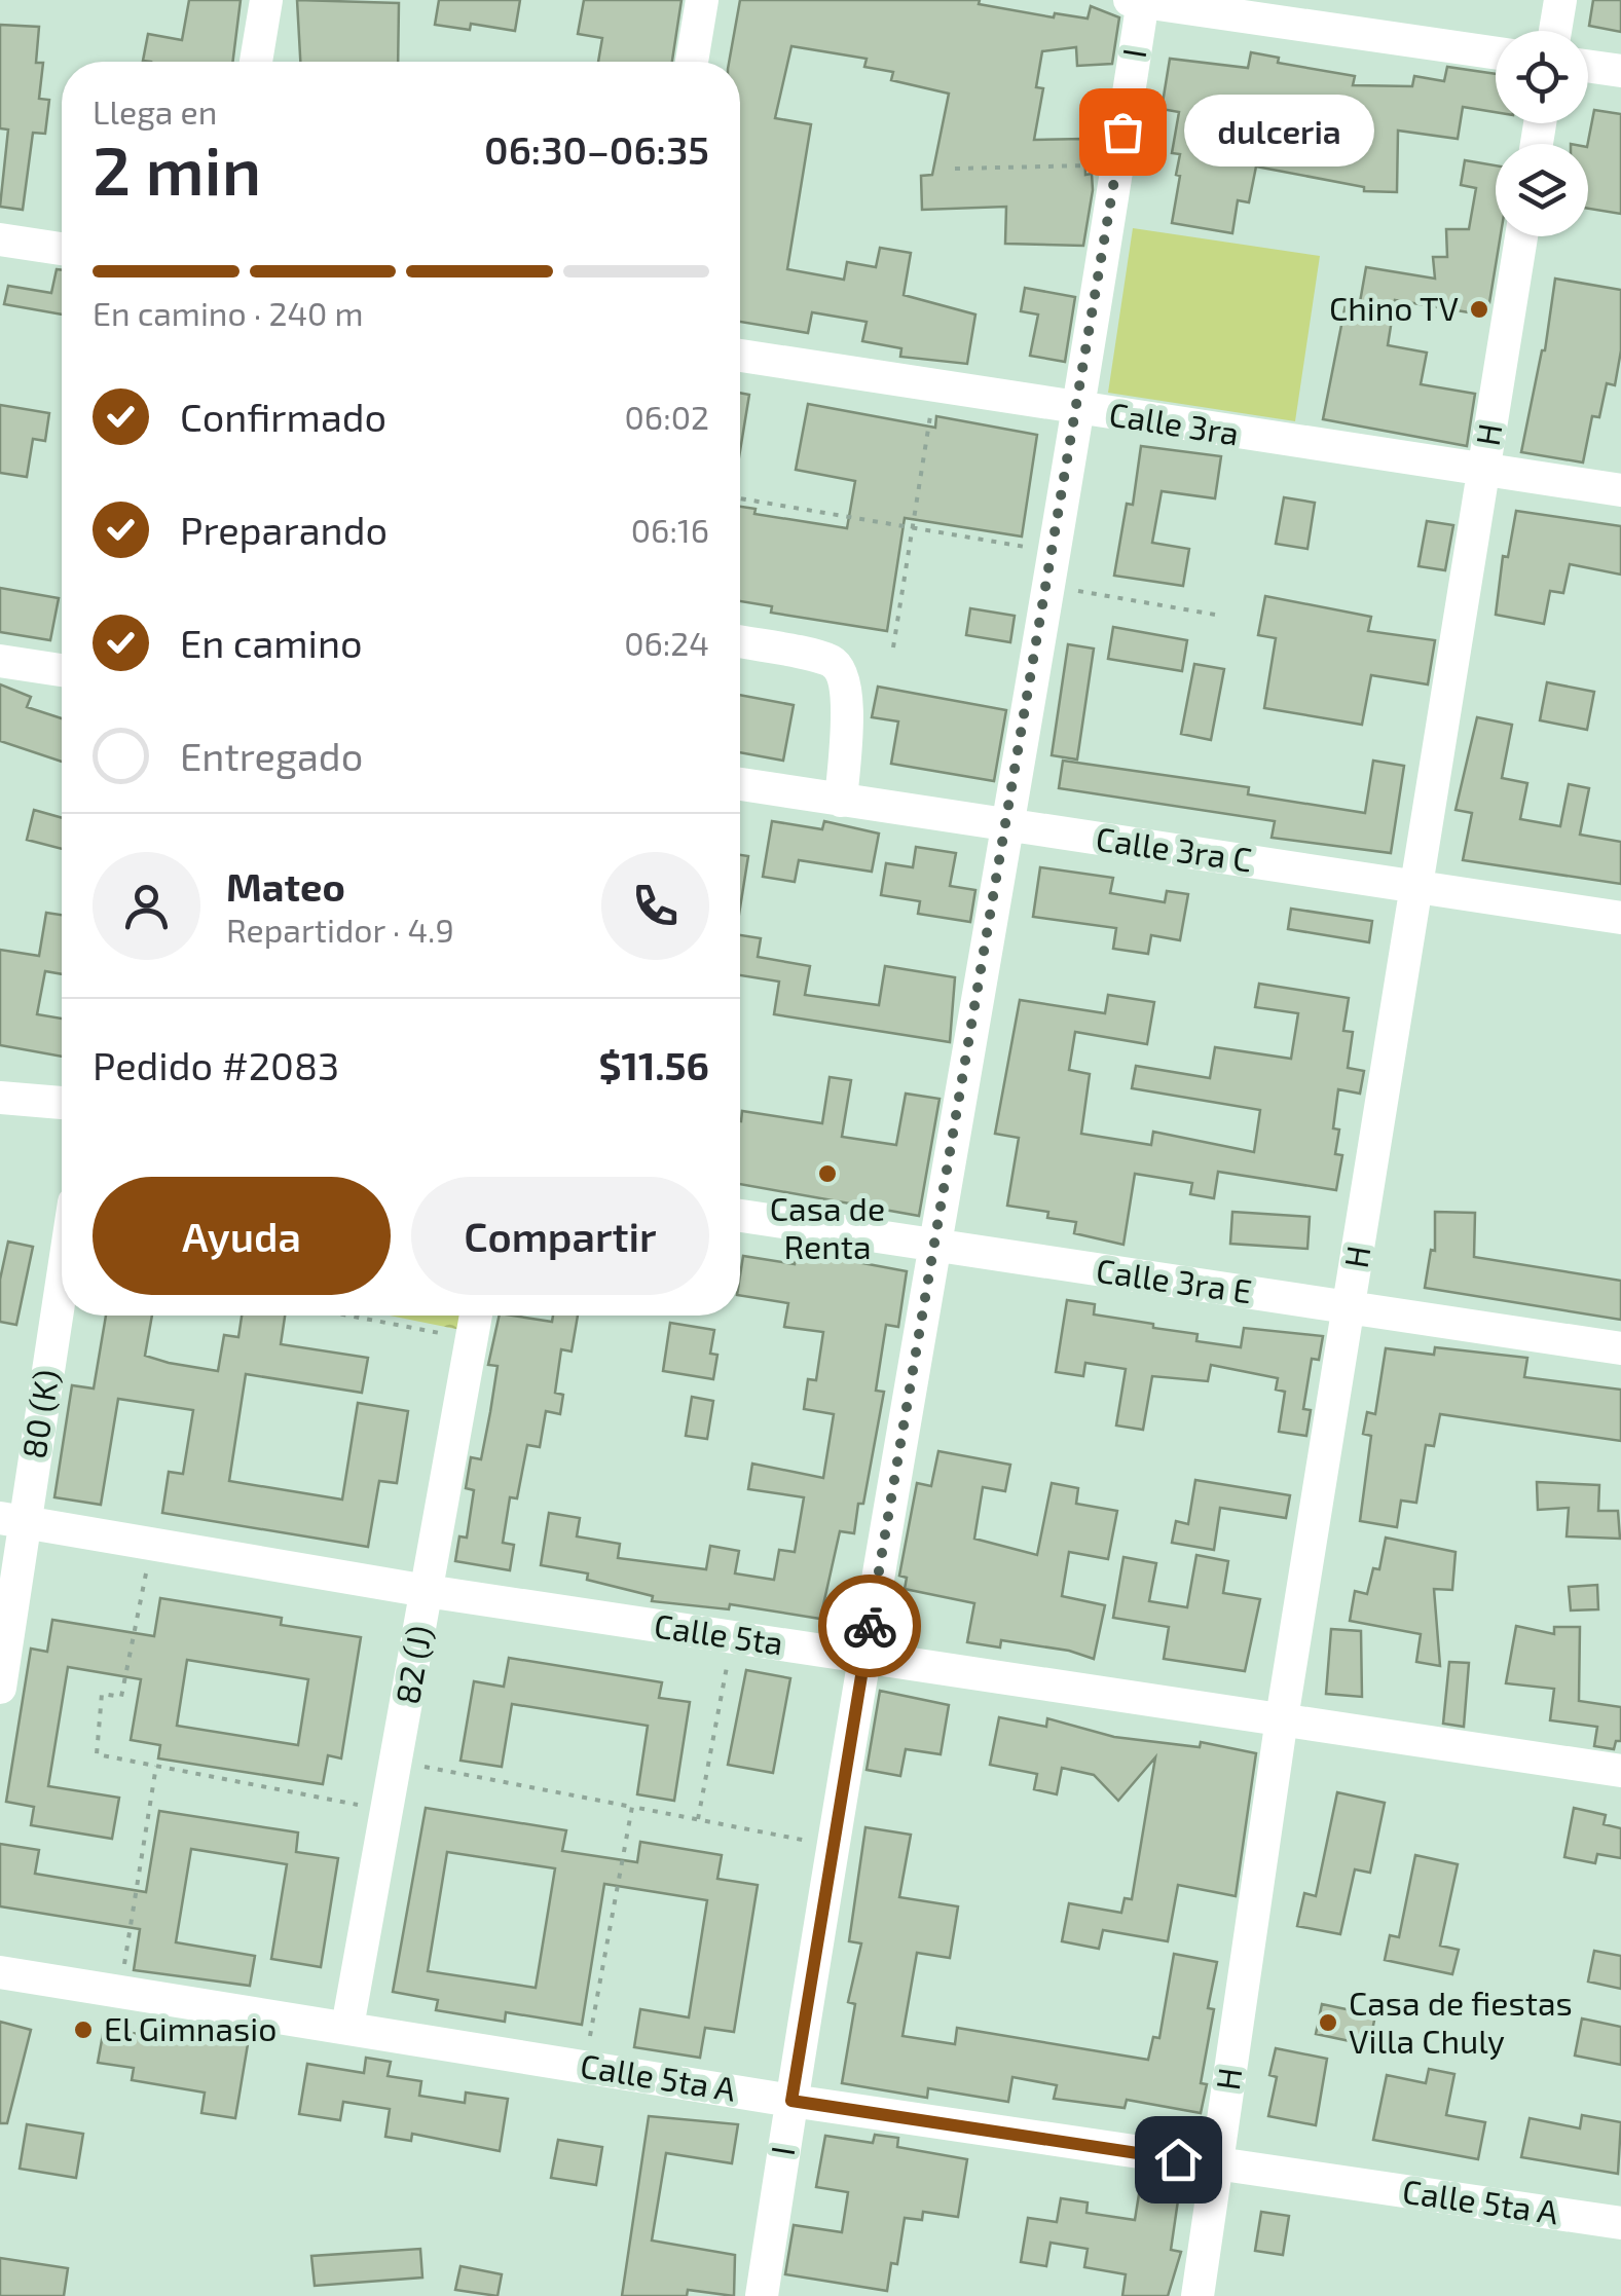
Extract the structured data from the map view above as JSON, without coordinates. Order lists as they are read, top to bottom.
{
  "streets": {
    "street": [
      "I",
      "Calle 3ra",
      "H",
      "Calle 3ra C",
      "Calle 3ra E",
      "80 (K)",
      "Calle 5ta",
      "82 (J)",
      "Calle 5ta A"
    ]
  },
  "crossings": [
    ["I", "Calle 3ra"],
    ["I", "Calle 3ra C"],
    ["I", "Calle 3ra E"],
    ["I", "Calle 5ta"],
    ["I", "Calle 5ta A"],
    ["Calle 3ra", "H"],
    ["H", "Calle 3ra C"],
    ["H", "Calle 3ra E"],
    ["H", "Calle 5ta"],
    ["H", "Calle 5ta A"],
    ["80 (K)", "Calle 5ta"],
    ["Calle 5ta", "82 (J)"],
    ["82 (J)", "Calle 5ta A"]
  ],
  "places": [
    "dulceria",
    "Chino TV",
    "Casa de Renta",
    "Casa de fiestas Villa Chuly",
    "El Gimnasio"
  ],
  "page": {
    "heading": ["2 min", "Llega en", "06:30–06:35"],
    "panel": [
      "Mateo",
      "Repartidor · 4.9",
      "Pedido #2083",
      "$11.56"
    ],
    "bubble": "dulceria",
    "bar": "En camino · 240 m",
    "list": [
      ["Confirmado", "06:02"],
      ["Preparando", "06:16"],
      ["En camino", "06:24"],
      "Entregado"
    ],
    "buttons": ["Ayuda", "Compartir"]
  }
}
